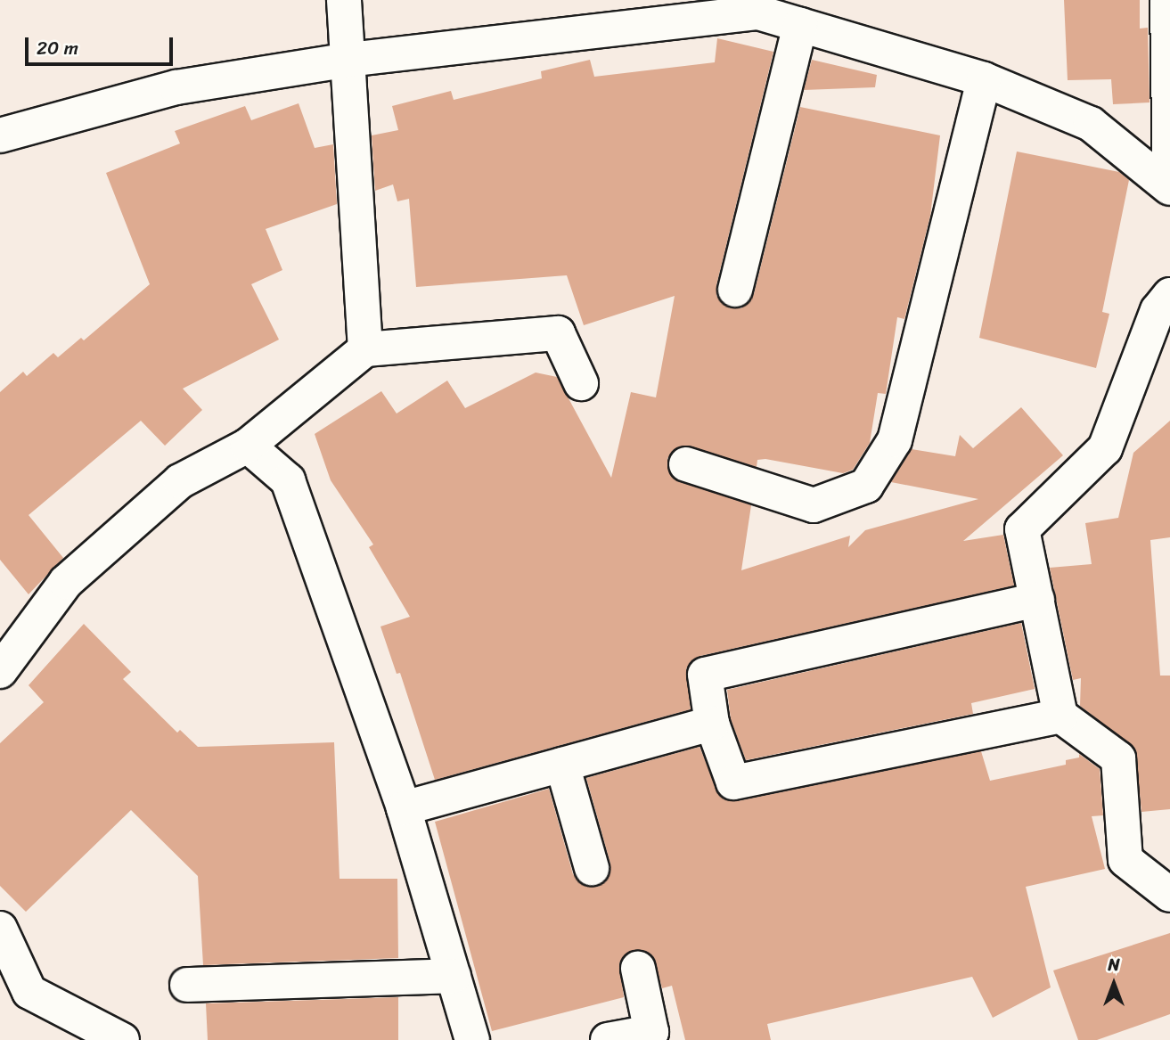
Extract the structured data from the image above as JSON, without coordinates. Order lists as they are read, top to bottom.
{
  "scale_bar": "20 m",
  "north": "top"
}
